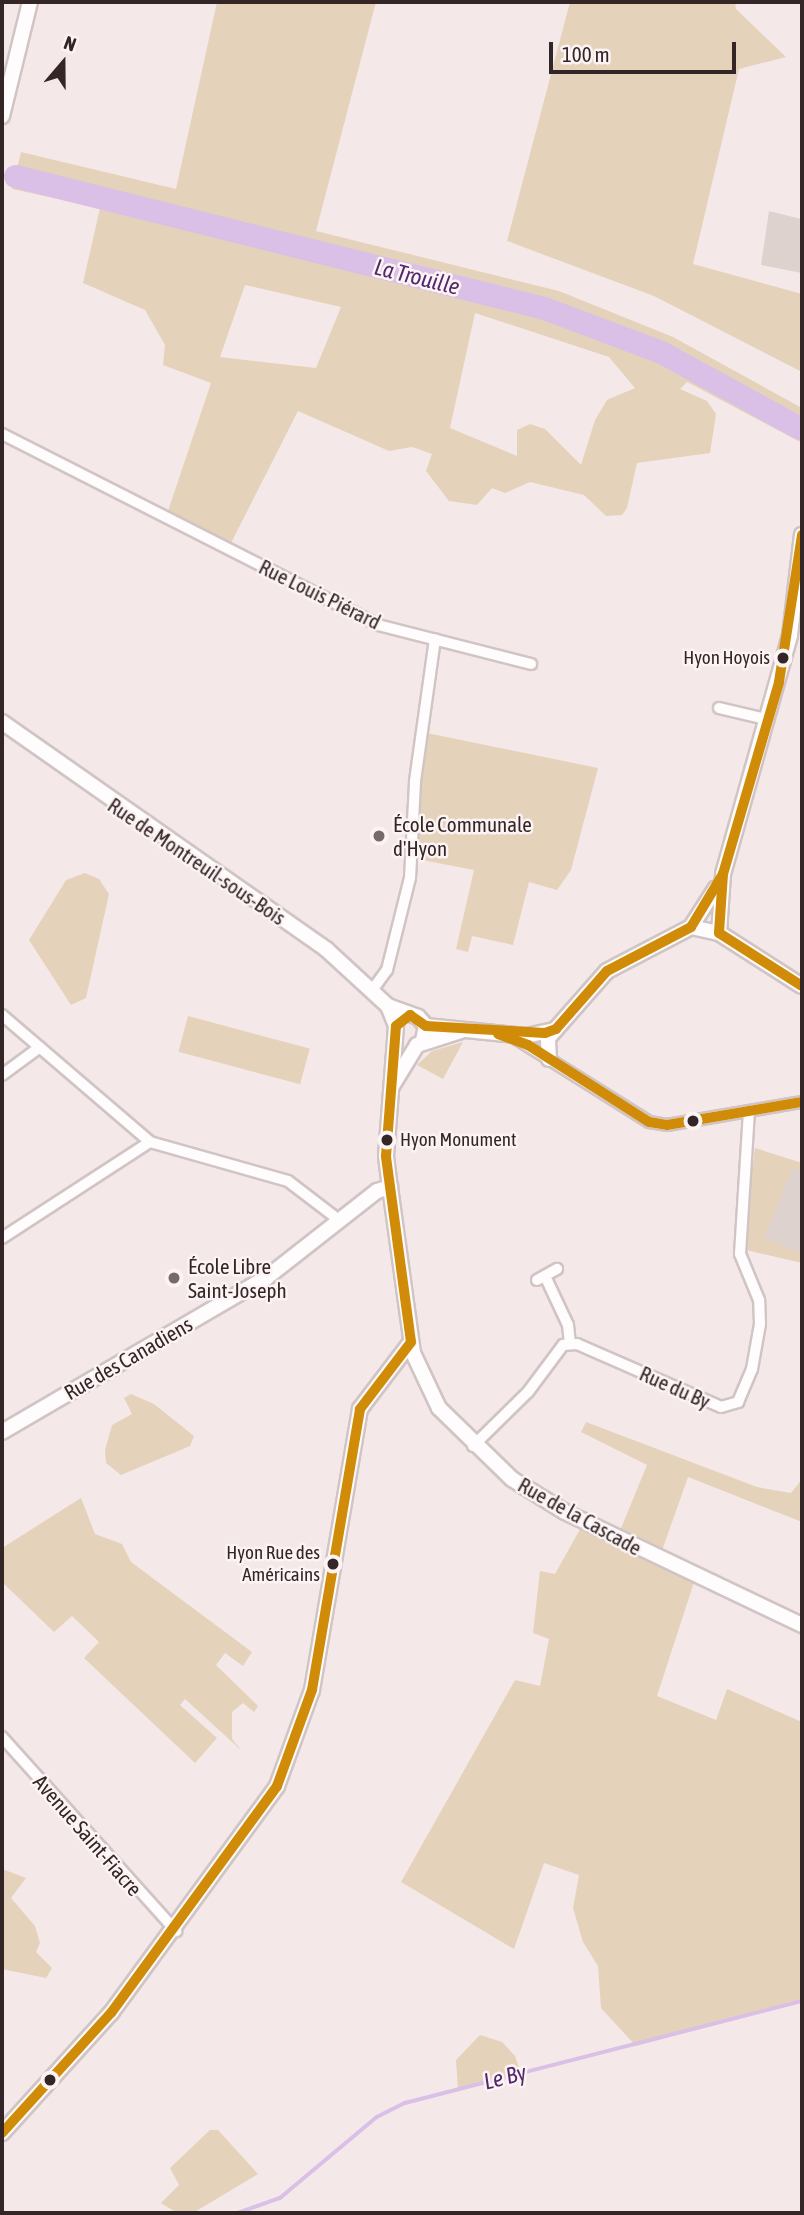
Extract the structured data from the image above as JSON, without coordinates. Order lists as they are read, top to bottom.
{
  "streets": {
    "street": [
      "Rue Louis Piérard",
      "Rue de Montreuil-sous-Bois",
      "Rue des Canadiens",
      "Rue du By",
      "Rue de la Cascade",
      "Avenue Saint-Fiacre"
    ]
  },
  "crossings": [
    ["Rue de Montreuil-sous-Bois", "Rue de la Cascade"],
    ["Rue des Canadiens", "Rue de la Cascade"]
  ],
  "water": ["La Trouille", "Le By"],
  "places": [
    "Hyon Hoyois",
    "École Communale d'Hyon",
    "Hyon Monument",
    "École Libre Saint-Joseph",
    "Hyon Rue des Américains"
  ],
  "scale_bar": "100 m",
  "north": "top"
}
